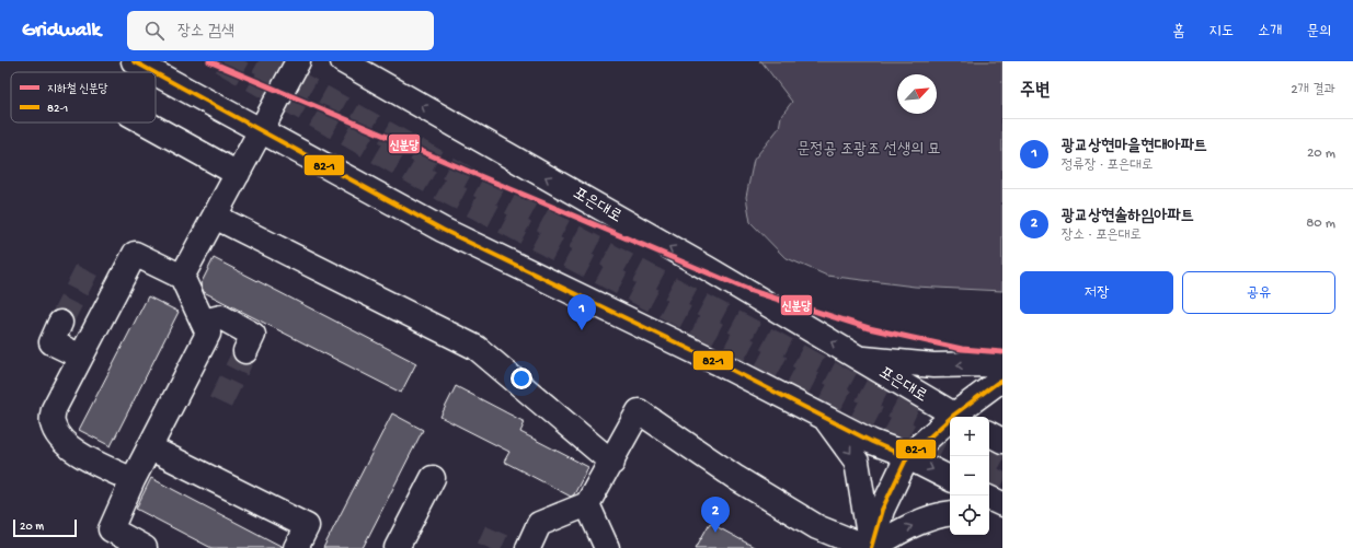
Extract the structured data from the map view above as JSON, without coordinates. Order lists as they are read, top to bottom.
{
  "streets": {
    "main road": ["포은대로"]
  },
  "parks": ["문정공 조광조 선생의 묘"],
  "lines": ["metro line 신분당", "transit line 82-1"],
  "legend": ["지하철 신분당", "82-1"],
  "scale_bar": "20 m",
  "north": "top right",
  "page": {
    "header": "Gridwalk",
    "search": "장소 검색",
    "nav": [
      "홈",
      "지도",
      "소개",
      "문의"
    ],
    "heading": ["주변", "2개 결과"],
    "list": [
      {
        "mark": "1",
        "name": "광교상현마을현대아파트",
        "note": "정류장 · 포은대로",
        "value": "20 m"
      },
      {
        "mark": "2",
        "name": "광교상현솔하임아파트",
        "note": "장소 · 포은대로",
        "value": "80 m"
      }
    ],
    "buttons": ["저장", "공유"],
    "pins": ["1", "2"],
    "map_buttons": ["+", "−"],
    "scale": "20 m"
  }
}
